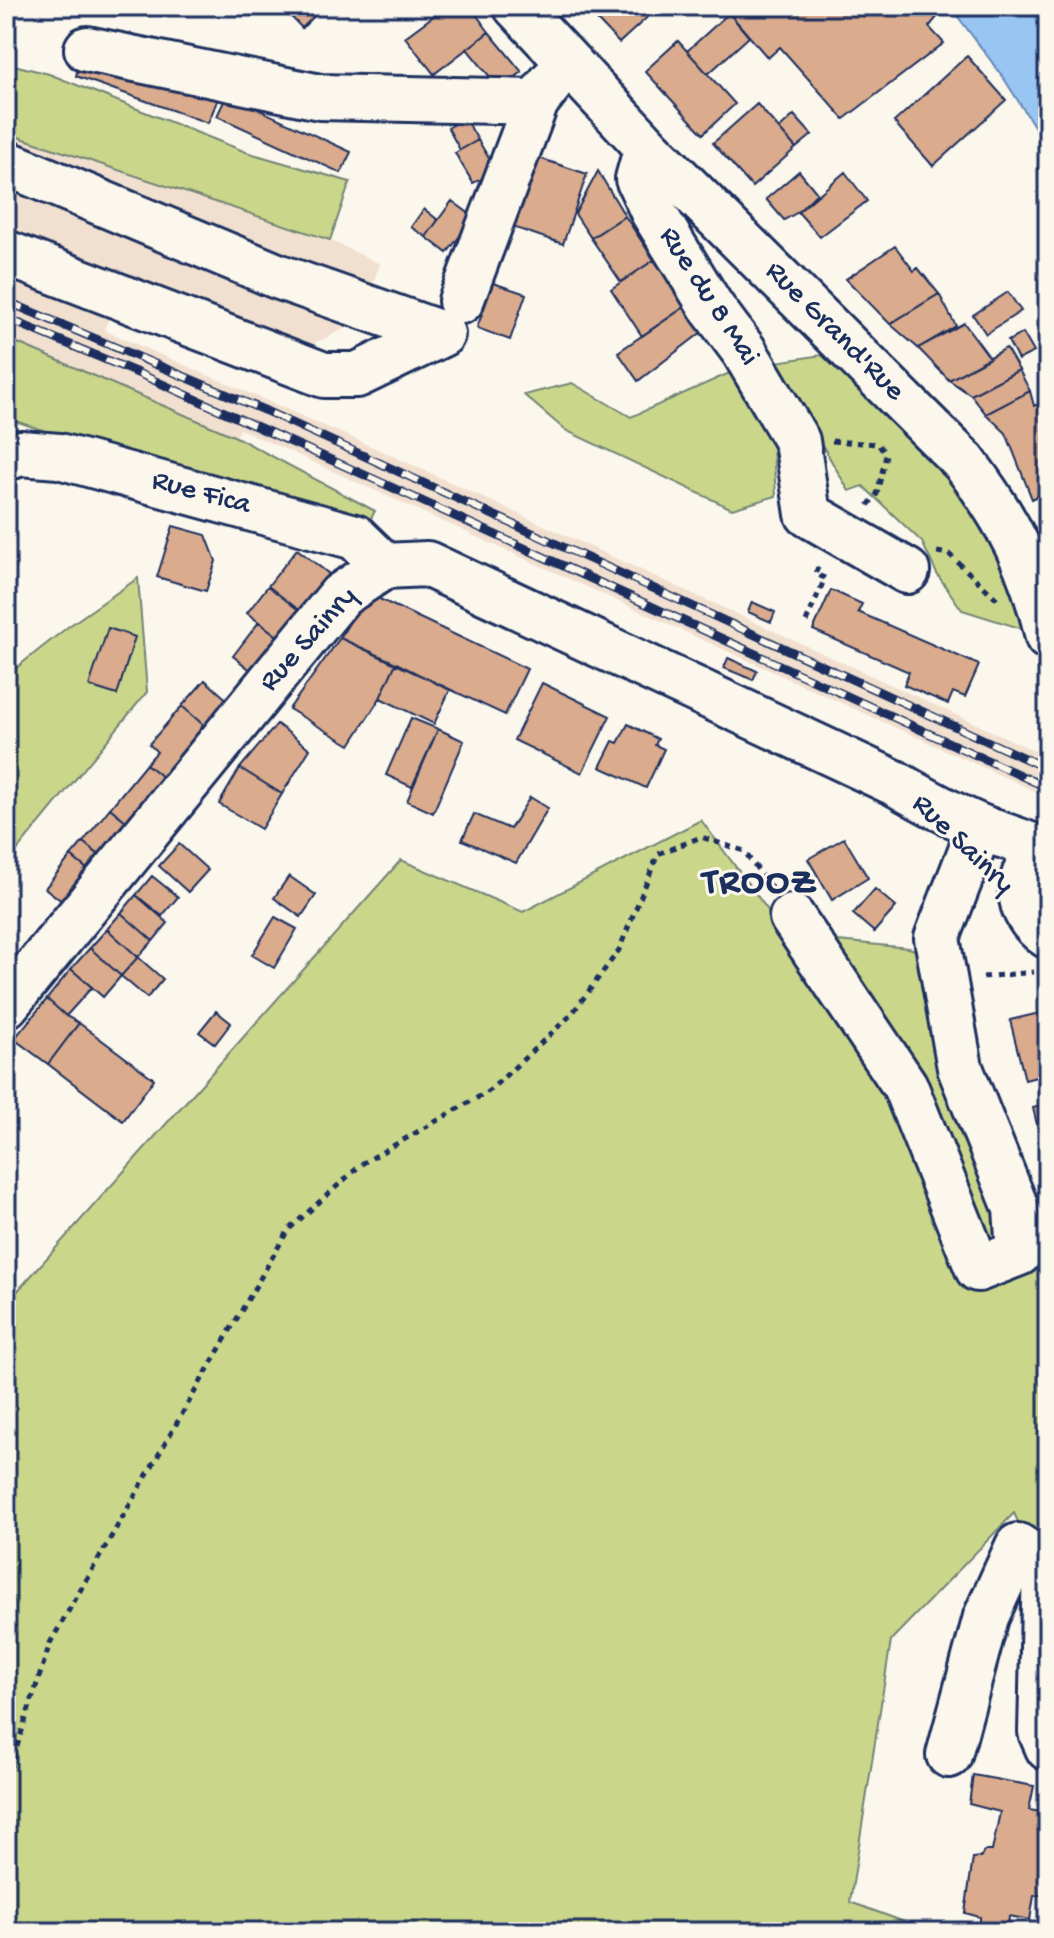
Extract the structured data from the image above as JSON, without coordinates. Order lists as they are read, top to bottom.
{
  "streets": {
    "street": [
      "Rue du 8 Mai",
      "Rue Grand'Rue",
      "Rue Fica",
      "Rue Sainry"
    ]
  },
  "crossings": [
    ["Rue du 8 Mai", "Rue Grand'Rue"],
    ["Rue Fica", "Rue Sainry"]
  ],
  "districts": ["TROOZ"]
}
